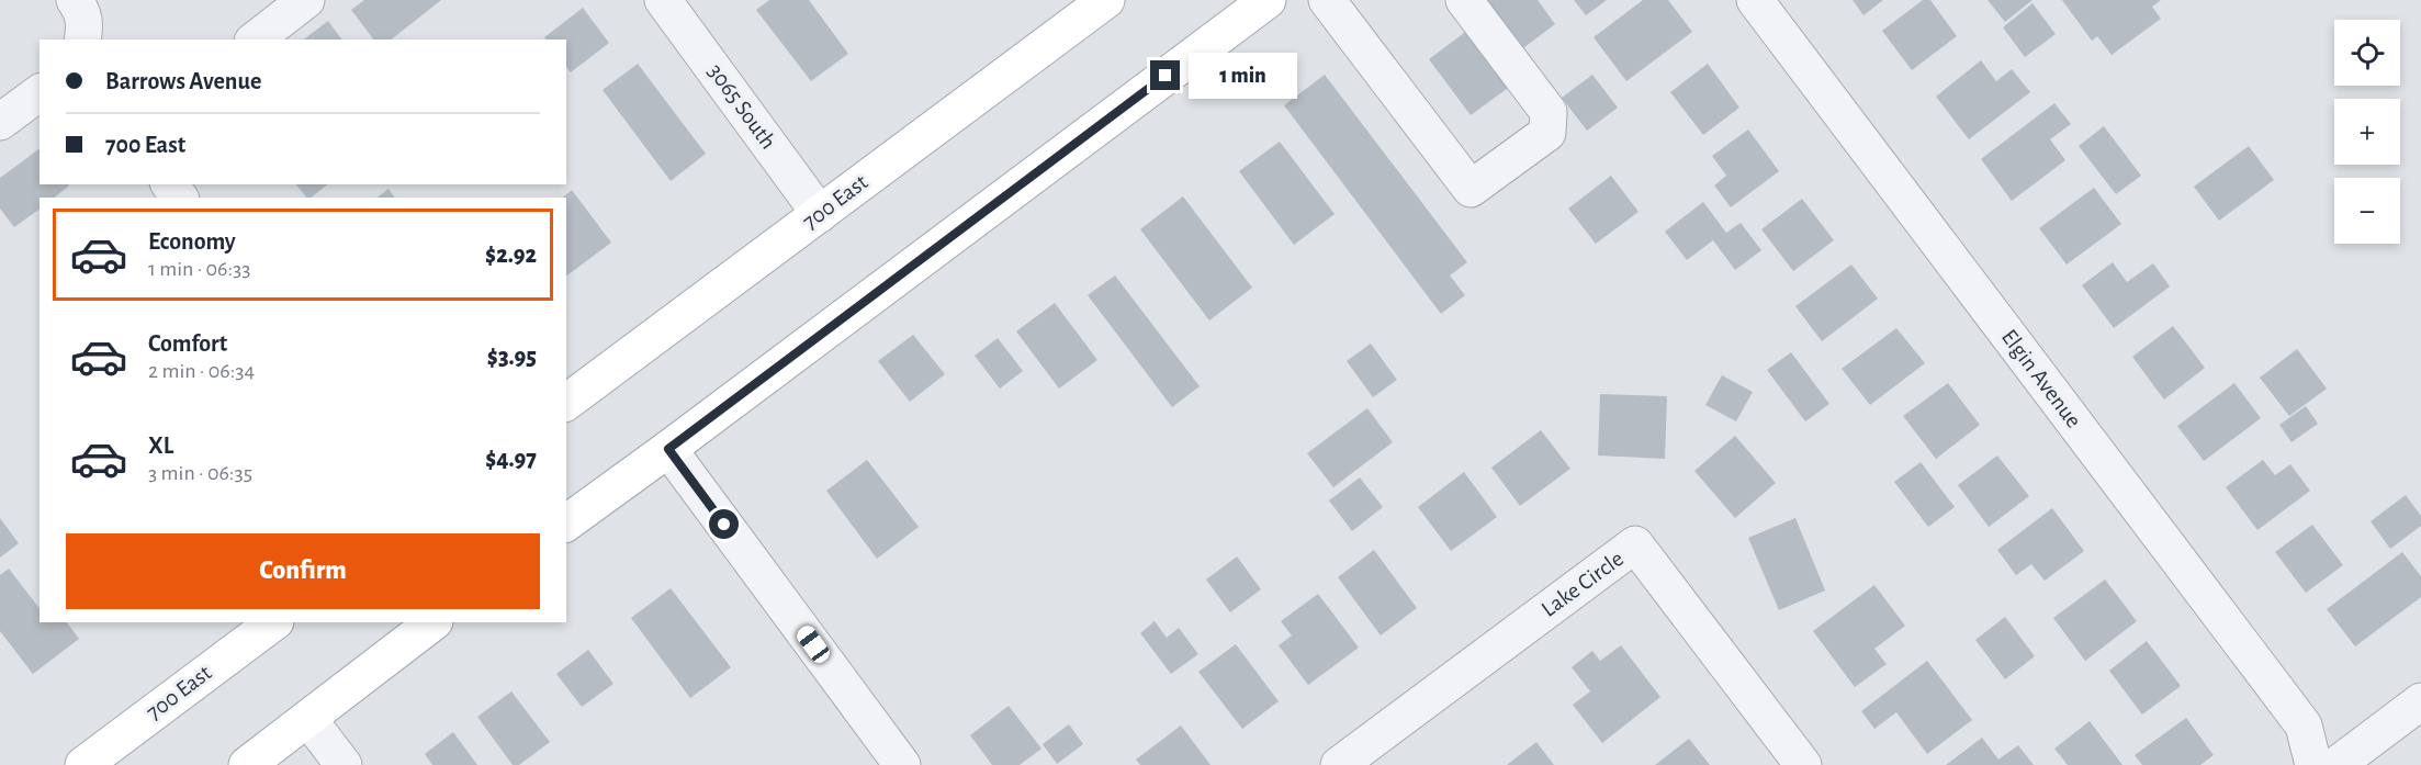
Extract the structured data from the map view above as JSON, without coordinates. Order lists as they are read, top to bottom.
{
  "streets": {
    "main road": ["700 East"],
    "street": ["3065 South", "Elgin Avenue", "Lake Circle"]
  },
  "crossings": [
    ["3065 South", "700 East"]
  ],
  "page": {
    "map_buttons": ["+", "−"],
    "banner": ["Barrows Avenue", "700 East"],
    "bubble": "1 min",
    "list": [
      {
        "name": "Economy",
        "note": "1 min · 06:33",
        "value": "$2.92"
      },
      {
        "name": "Comfort",
        "note": "2 min · 06:34",
        "value": "$3.95"
      },
      {
        "name": "XL",
        "note": "3 min · 06:35",
        "value": "$4.97"
      }
    ],
    "buttons": "Confirm"
  }
}
